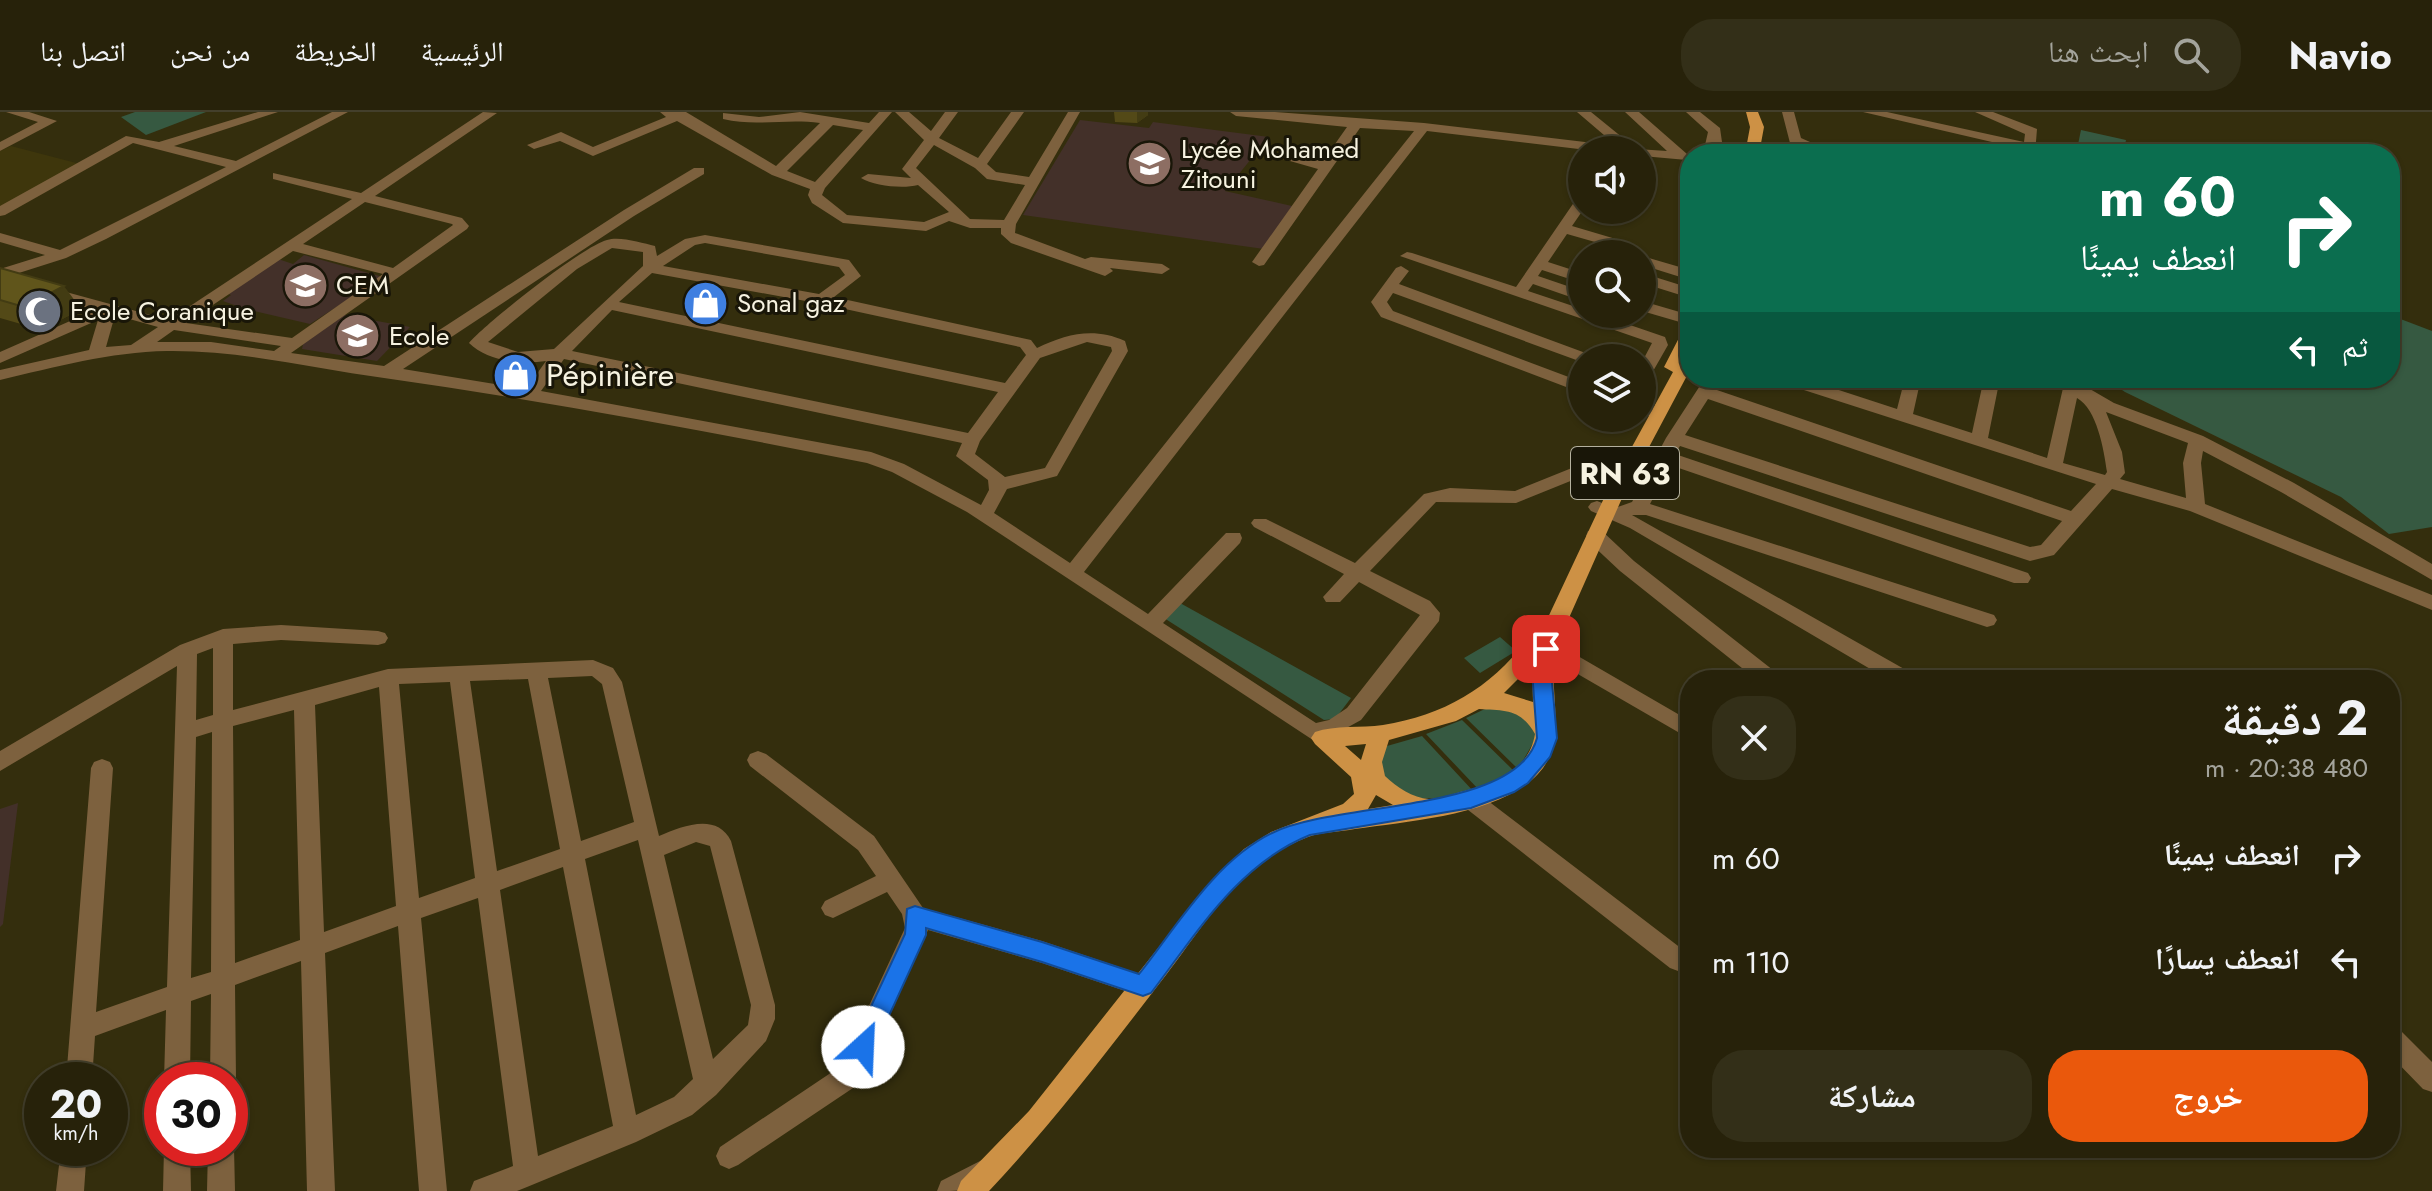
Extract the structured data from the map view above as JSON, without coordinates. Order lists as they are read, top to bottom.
{
  "streets": {
    "main road": ["RN 63"]
  },
  "places": {
    "school or university": ["Lycée Mohamed Zitouni", "CEM", "Ecole"],
    "shop": ["Sonal gaz", "Pépinière"],
    "mosque": ["Ecole Coranique"]
  },
  "page": {
    "header": "Navio",
    "search": "ابحث هنا",
    "nav": [
      "الرئيسية",
      "الخريطة",
      "من نحن",
      "اتصل بنا"
    ],
    "turn": ["60 m", "انعطف يمينًا"],
    "then": "ثم",
    "heading": ["2 دقيقة", "480 m · 20:38"],
    "list": [
      {
        "name": "انعطف يمينًا",
        "value": "60 m"
      },
      {
        "name": "انعطف يسارًا",
        "value": "110 m"
      }
    ],
    "buttons": ["خروج", "مشاركة"],
    "speed": "20 km/h",
    "limit": "30"
  }
}
